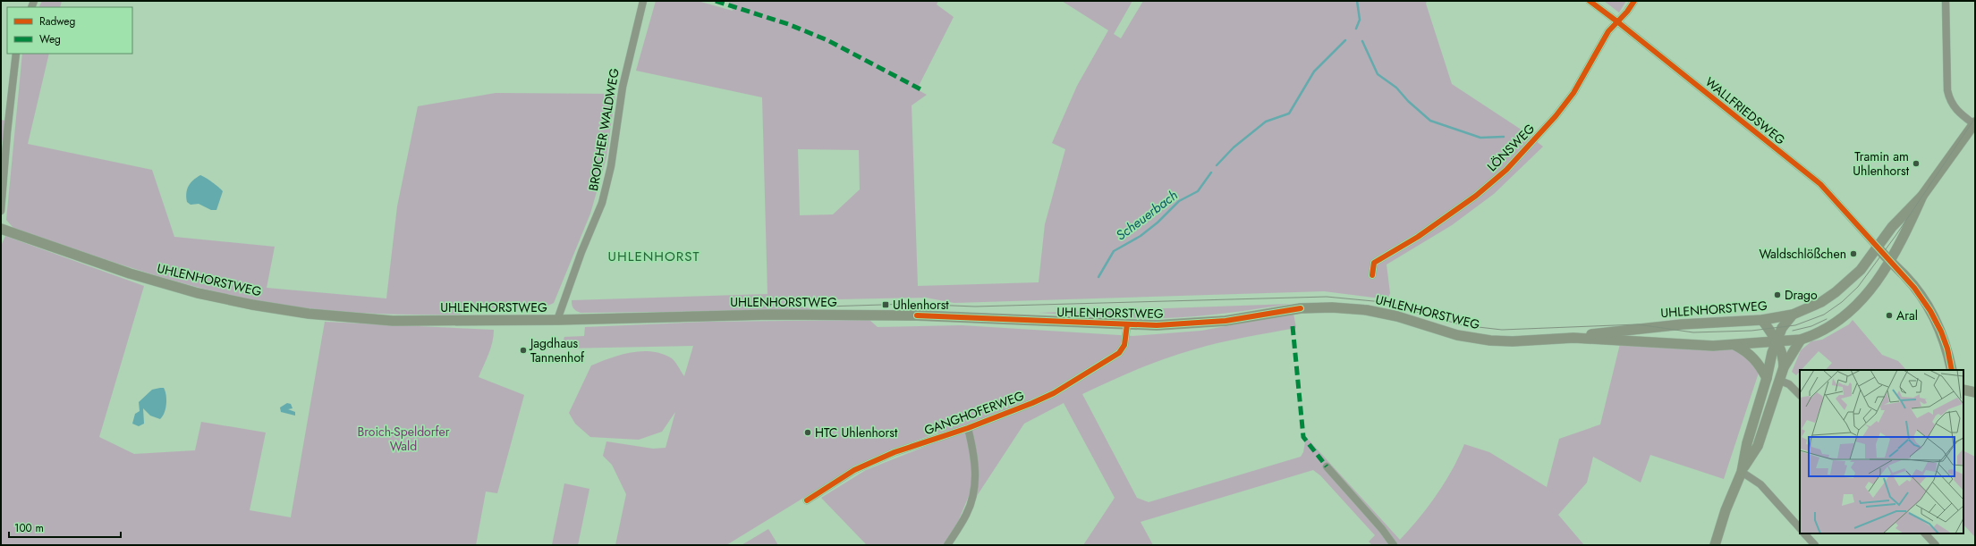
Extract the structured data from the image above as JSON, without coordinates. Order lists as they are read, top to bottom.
{
  "streets": {
    "main road": ["UHLENHORSTWEG"],
    "street": [
      "WALLFRIEDSWEG",
      "BROICHER WALDWEG",
      "LÖNSWEG",
      "GANGHOFERWEG"
    ]
  },
  "crossings": [
    ["WALLFRIEDSWEG", "LÖNSWEG"],
    ["BROICHER WALDWEG", "UHLENHORSTWEG"],
    ["UHLENHORSTWEG", "GANGHOFERWEG"]
  ],
  "districts": ["UHLENHORST"],
  "water": ["Scheuerbach"],
  "parks": ["Broich-Speldorfer Wald"],
  "places": {
    "other": [
      "Tramin am Uhlenhorst",
      "Waldschlößchen",
      "Drago",
      "Aral",
      "Jagdhaus Tannenhof",
      "HTC Uhlenhorst"
    ],
    "transit": ["Uhlenhorst"]
  },
  "legend": ["Radweg", "Weg"],
  "scale_bar": "100 m"
}
